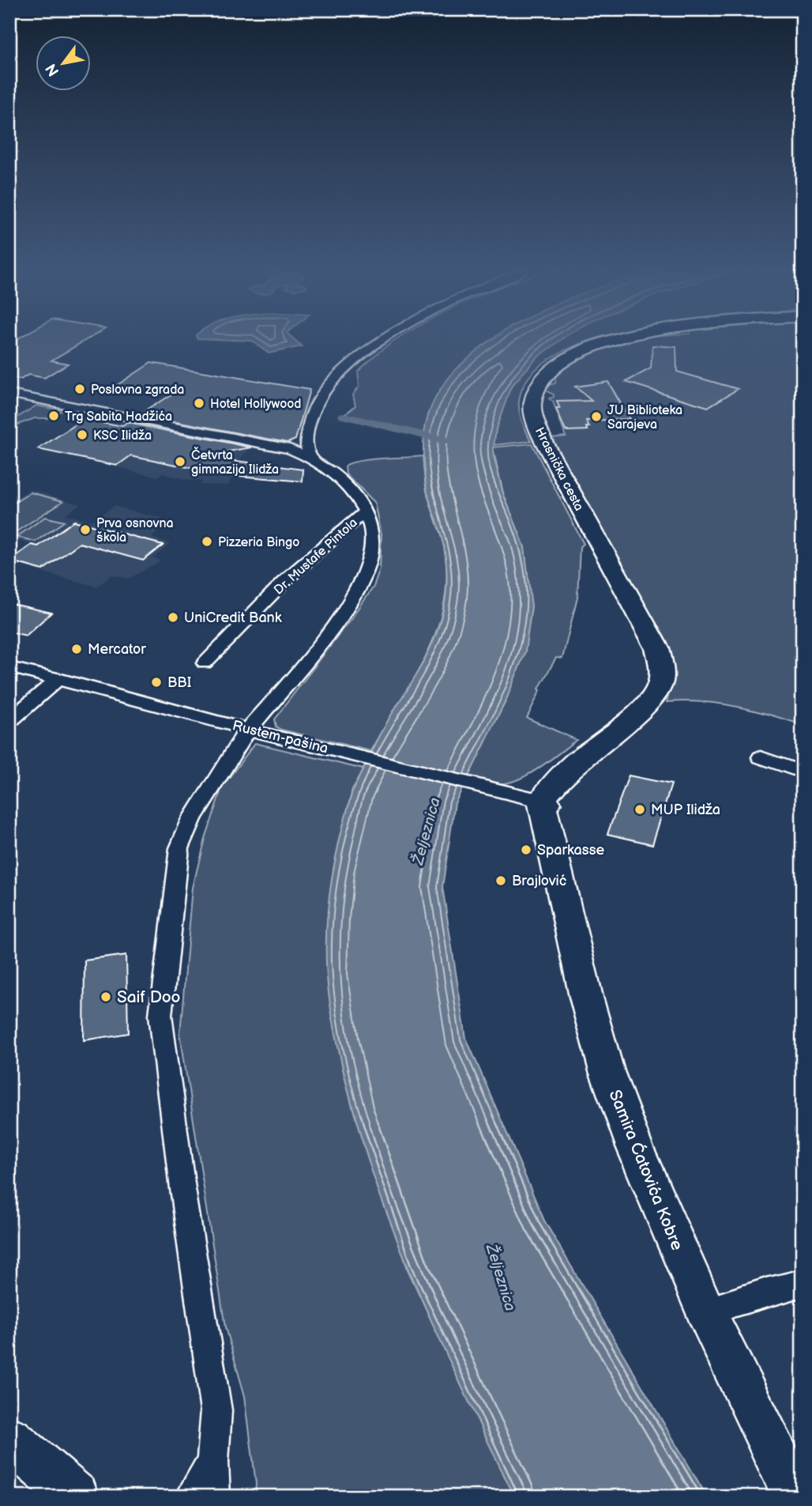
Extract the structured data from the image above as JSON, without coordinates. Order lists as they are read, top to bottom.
{
  "streets": {
    "street": [
      "Hrasnička cesta",
      "Dr. Mustafe Pintola",
      "Rustem-pašina",
      "Samira Ćatovića Kobre"
    ]
  },
  "crossings": [
    ["Hrasnička cesta", "Rustem-pašina"],
    ["Hrasnička cesta", "Samira Ćatovića Kobre"],
    ["Rustem-pašina", "Samira Ćatovića Kobre"]
  ],
  "water": ["Željeznica"],
  "places": [
    "Poslovna zgrada",
    "Hotel Hollywood",
    "Trg Sabita Hadžića",
    "JU Biblioteka Sarajeva",
    "KSC Ilidža",
    "Četvrta gimnazija Ilidža",
    "Prva osnovna škola",
    "Pizzeria Bingo",
    "UniCredit Bank",
    "Mercator",
    "BBI",
    "MUP Ilidža",
    "Sparkasse",
    "Brajlović",
    "Saif Doo"
  ],
  "north": "bottom left"
}
